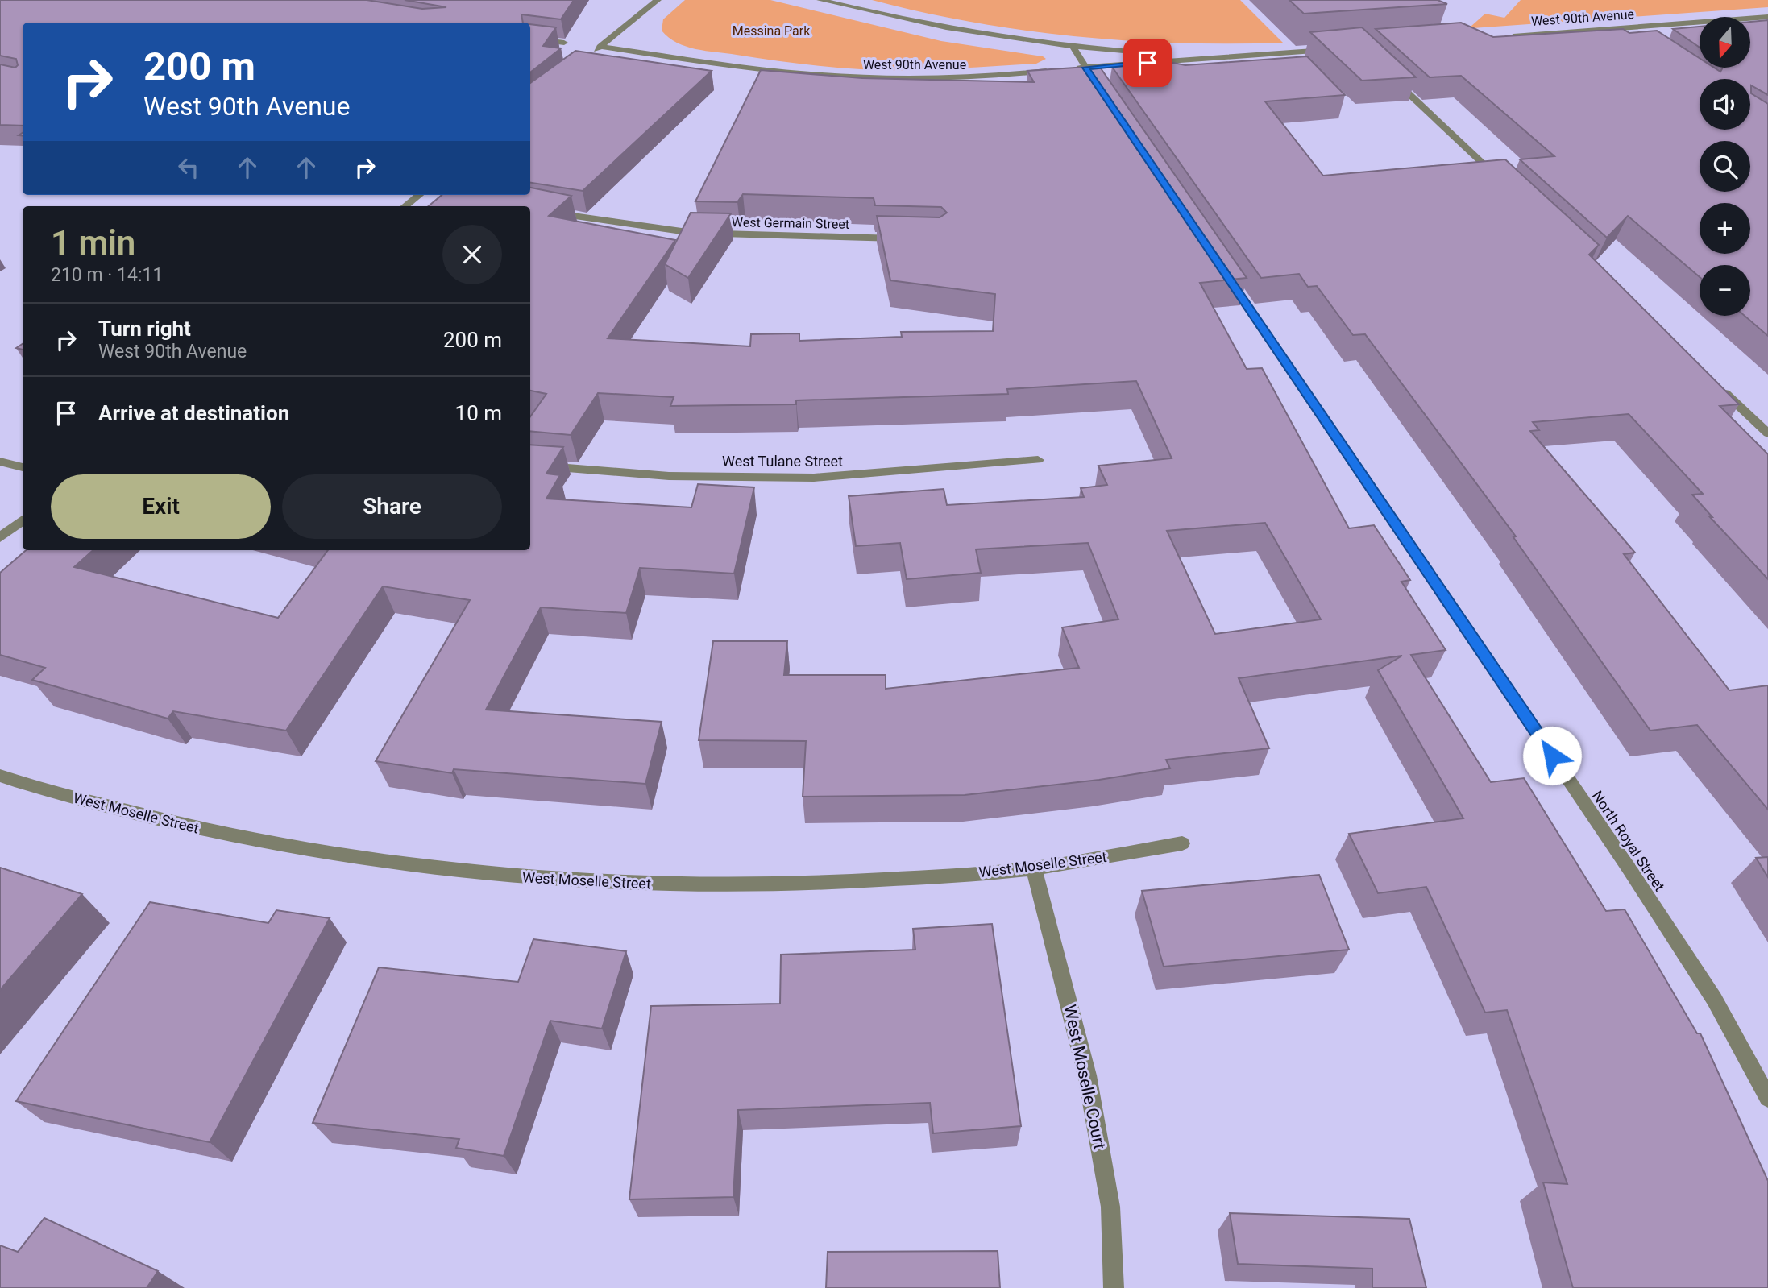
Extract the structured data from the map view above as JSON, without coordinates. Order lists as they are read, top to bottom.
{
  "streets": {
    "street": [
      "West 90th Avenue",
      "West Germain Street",
      "West Tulane Street",
      "West Moselle Street",
      "North Royal Street",
      "West Moselle Court"
    ]
  },
  "crossings": [
    ["West Moselle Street", "West Moselle Court"]
  ],
  "parks": ["Messina Park"],
  "north": "bottom",
  "page": {
    "map_buttons": ["+", "−"],
    "turn": ["200 m", "West 90th Avenue"],
    "heading": ["1 min", "210 m · 14:11"],
    "list": [
      {
        "name": "Turn right",
        "note": "West 90th Avenue",
        "value": "200 m"
      },
      {
        "name": "Arrive at destination",
        "value": "10 m"
      }
    ],
    "buttons": ["Exit", "Share"]
  }
}
